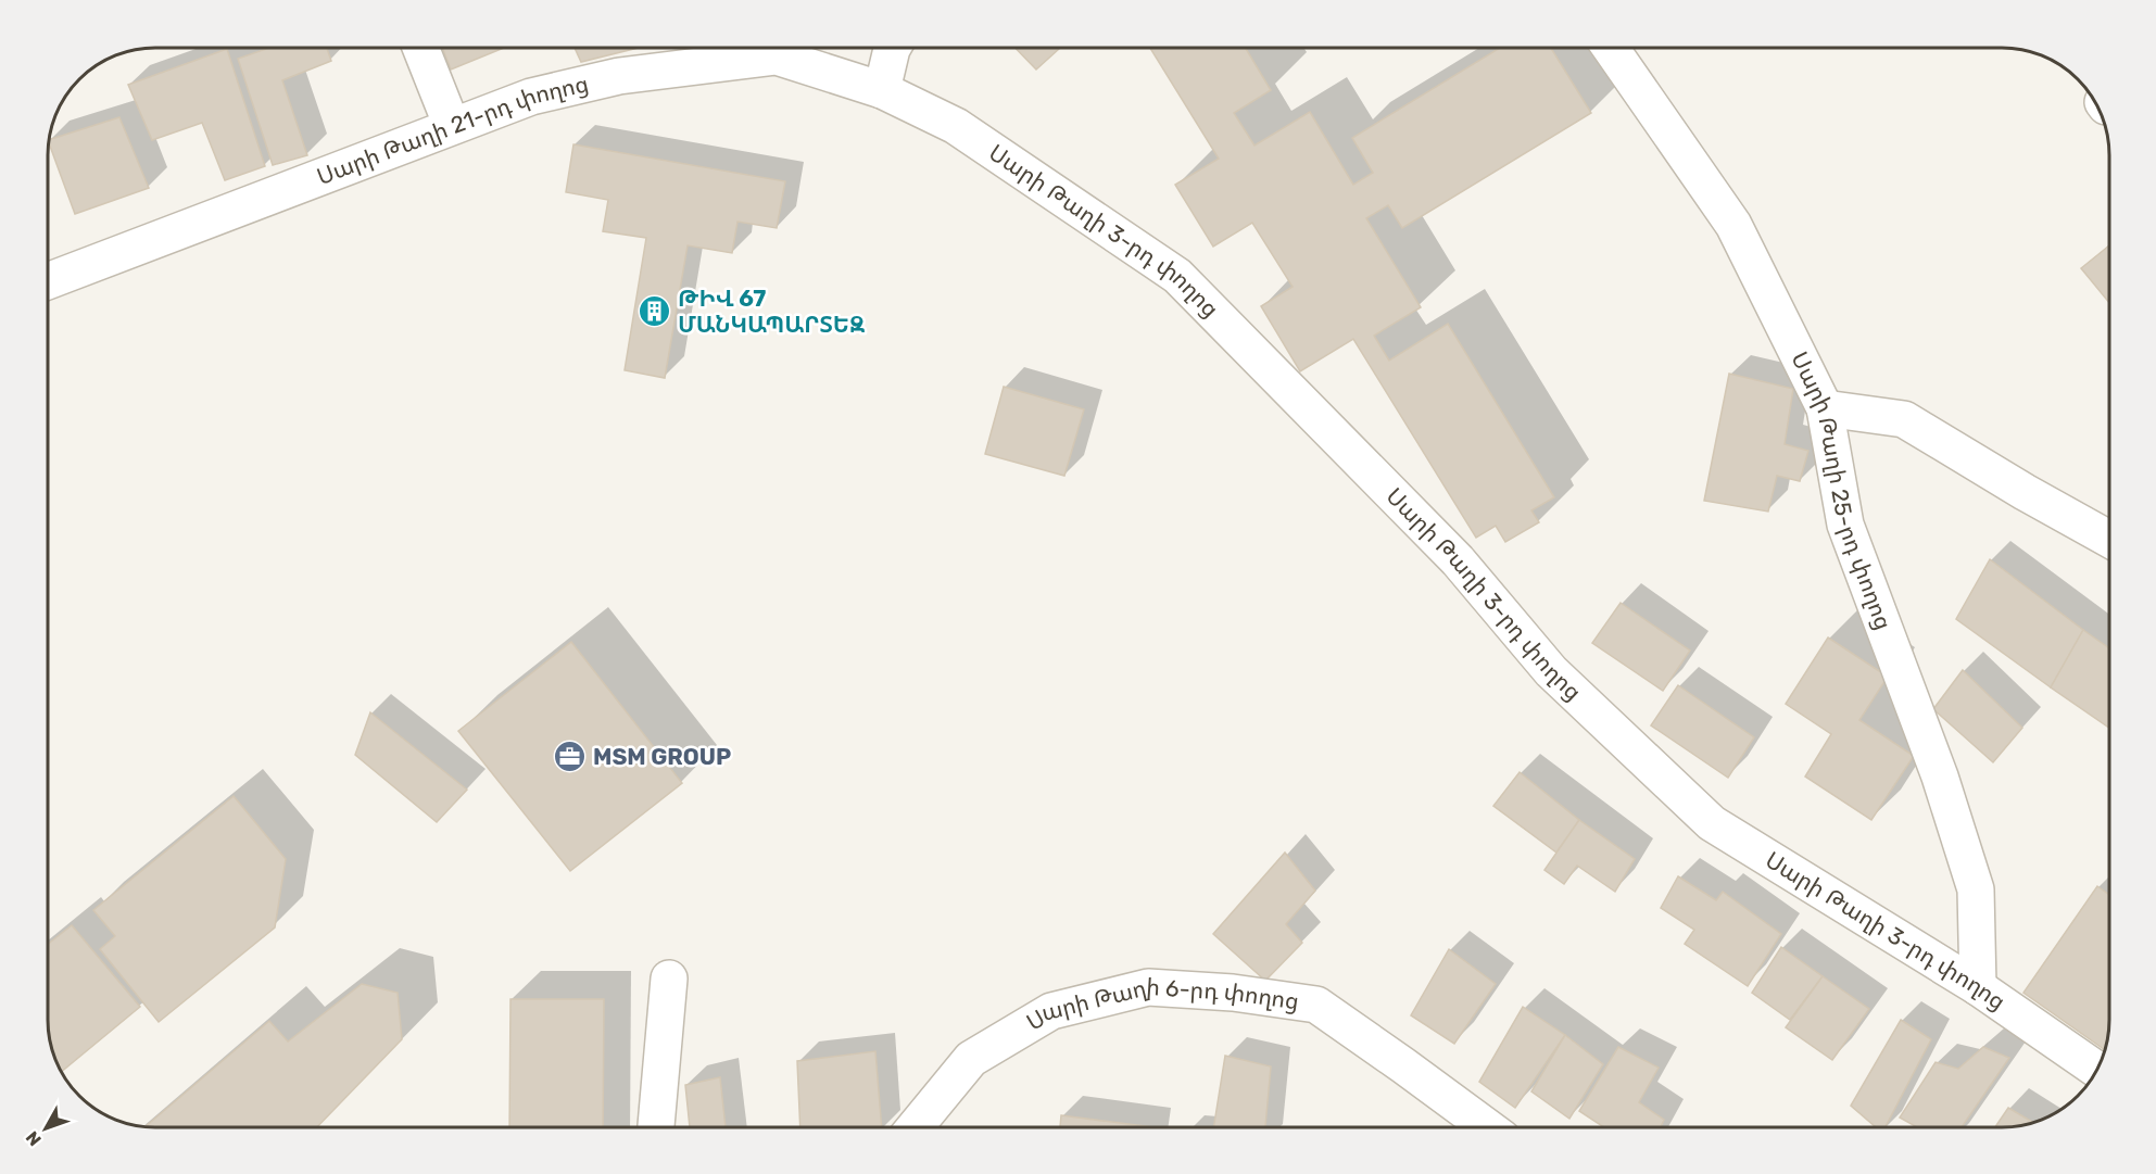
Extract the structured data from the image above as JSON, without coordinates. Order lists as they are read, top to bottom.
{
  "streets": {
    "street": [
      "Սարի Թաղի 21-րդ փողոց",
      "Սարի Թաղի 3-րդ փողոց",
      "Սարի Թաղի 25-րդ փողոց",
      "Սարի Թաղի 6-րդ փողոց"
    ]
  },
  "crossings": [
    ["Սարի Թաղի 21-րդ փողոց", "Սարի Թաղի 3-րդ փողոց"],
    ["Սարի Թաղի 3-րդ փողոց", "Սարի Թաղի 25-րդ փողոց"]
  ],
  "places": {
    "building": ["ԹԻՎ 67 ՄԱՆԿԱՊԱՐՏԵԶ"],
    "office": ["MSM GROUP"]
  },
  "north": "bottom left"
}
